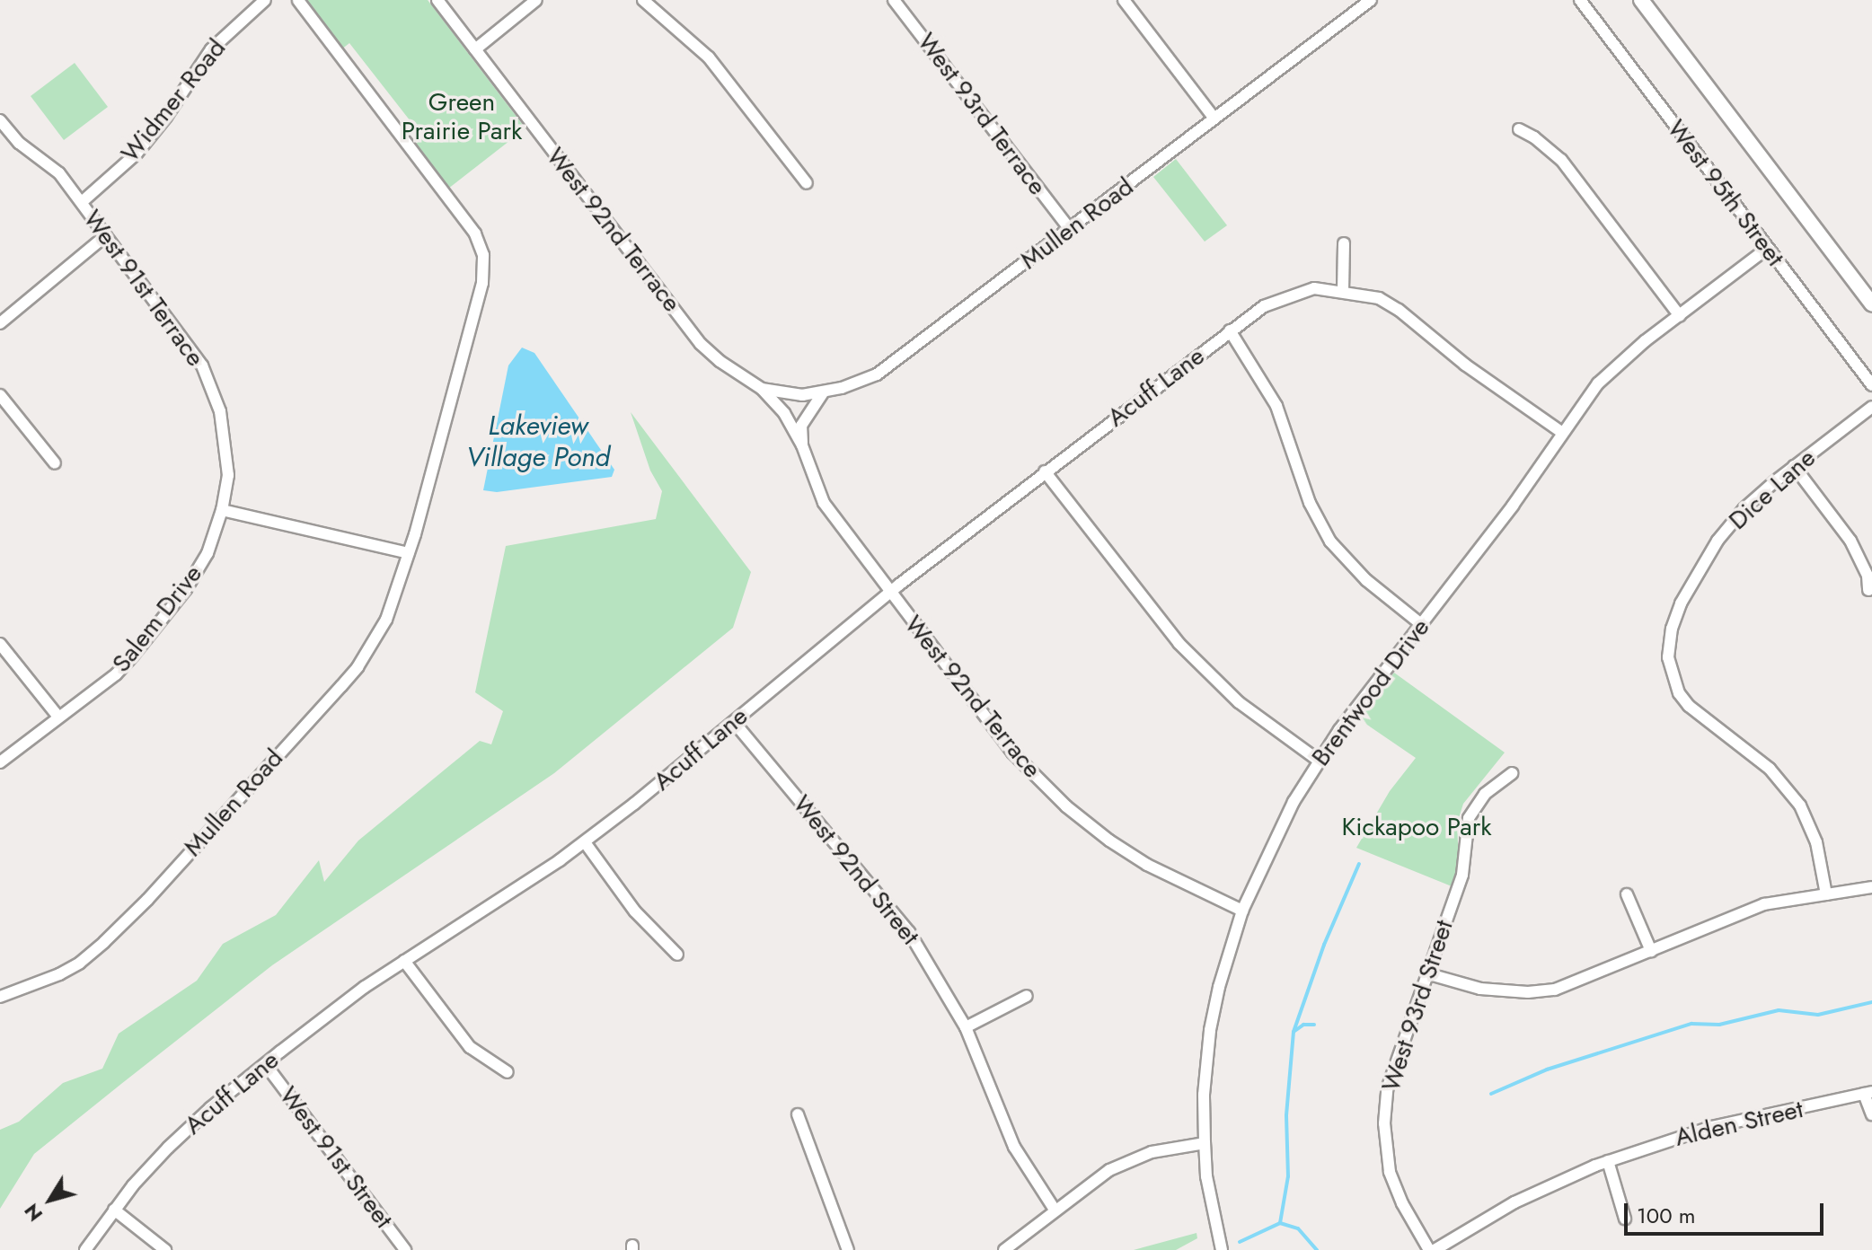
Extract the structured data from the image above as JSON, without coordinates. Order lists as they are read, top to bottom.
{
  "streets": {
    "main road": ["West 95th Street"],
    "street": [
      "Widmer Road",
      "West 93rd Terrace",
      "Mullen Road",
      "West 92nd Terrace",
      "West 91st Terrace",
      "Acuff Lane",
      "Dice Lane",
      "Salem Drive",
      "Brentwood Drive",
      "West 92nd Street",
      "West 93rd Street",
      "Alden Street",
      "West 91st Street"
    ]
  },
  "crossings": [
    ["Widmer Road", "West 91st Terrace"],
    ["West 93rd Terrace", "Mullen Road"],
    ["West 95th Street", "Brentwood Drive"],
    ["Mullen Road", "West 92nd Terrace"],
    ["West 92nd Terrace", "Acuff Lane"],
    ["West 92nd Terrace", "Brentwood Drive"],
    ["West 91st Terrace", "Salem Drive"],
    ["Acuff Lane", "Brentwood Drive"],
    ["Acuff Lane", "West 92nd Street"],
    ["Acuff Lane", "West 91st Street"],
    ["West 93rd Street", "Alden Street"]
  ],
  "water": ["Lakeview Village Pond"],
  "parks": ["Green Prairie Park", "Kickapoo Park"],
  "scale_bar": "100 m",
  "north": "bottom left"
}
